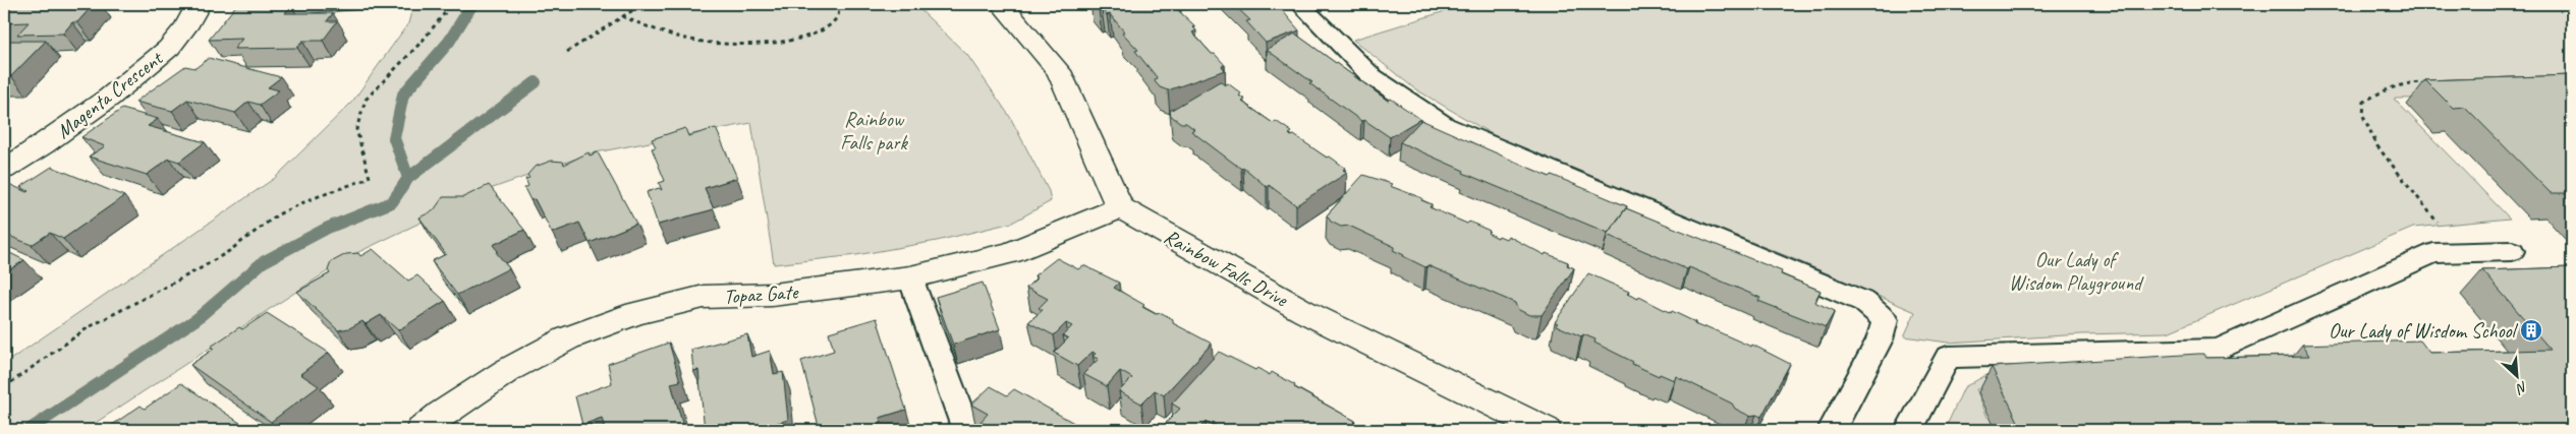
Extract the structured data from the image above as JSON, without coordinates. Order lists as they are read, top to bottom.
{
  "streets": {
    "street": ["Magenta Crescent", "Rainbow Falls Drive", "Topaz Gate"]
  },
  "crossings": [
    ["Rainbow Falls Drive", "Topaz Gate"]
  ],
  "parks": ["Rainbow Falls park", "Our Lady of Wisdom Playground"],
  "places": {
    "building": ["Our Lady of Wisdom School"]
  },
  "north": "bottom right"
}
